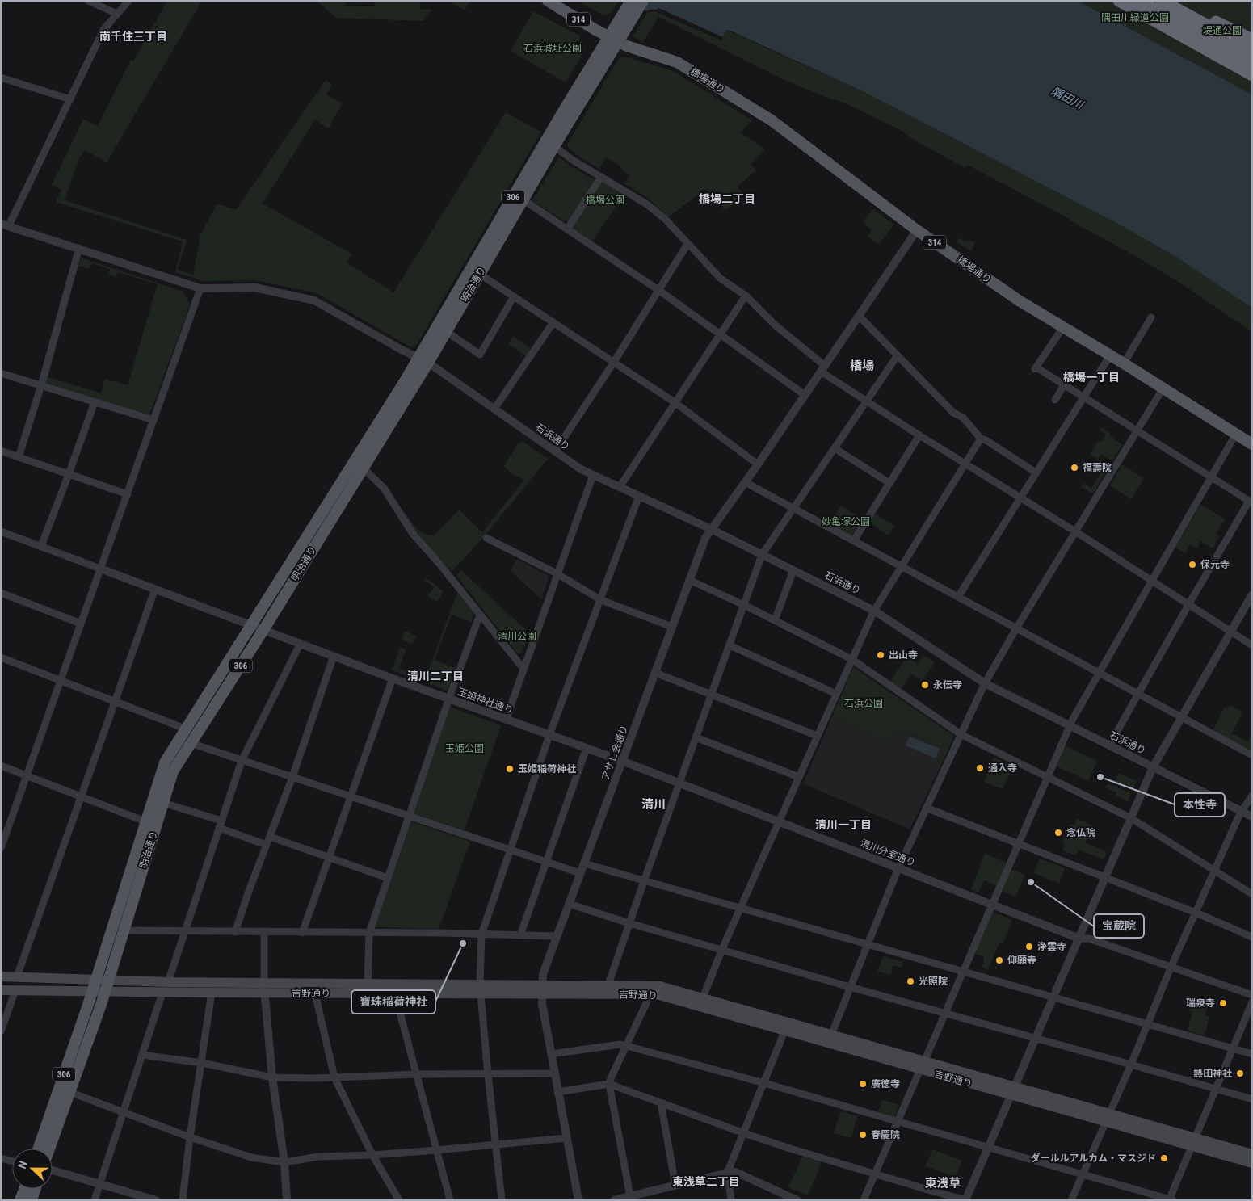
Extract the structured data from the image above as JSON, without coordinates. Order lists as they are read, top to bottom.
{
  "streets": {
    "main road": [
      "314",
      "橋場通り",
      "306",
      "明治通り",
      "吉野通り"
    ],
    "street": [
      "石浜通り",
      "玉姫神社通り",
      "アサヒ会通り",
      "清川分室通り"
    ]
  },
  "crossings": [
    ["314", "橋場通り"],
    ["314", "明治通り"],
    ["橋場通り", "明治通り"],
    ["橋場通り", "アサヒ会通り"],
    ["明治通り", "石浜通り"],
    ["明治通り", "玉姫神社通り"],
    ["明治通り", "吉野通り"],
    ["石浜通り", "アサヒ会通り"],
    ["玉姫神社通り", "アサヒ会通り"],
    ["玉姫神社通り", "清川分室通り"],
    ["アサヒ会通り", "清川分室通り"],
    ["アサヒ会通り", "吉野通り"]
  ],
  "districts": [
    "南千住三丁目",
    "橋場二丁目",
    "橋場",
    "橋場一丁目",
    "清川二丁目",
    "清川",
    "清川一丁目",
    "東浅草二丁目",
    "東浅草"
  ],
  "water": ["隅田川"],
  "parks": [
    "隅田川緑道公園",
    "堤通公園",
    "石浜城址公園",
    "橋場公園",
    "妙亀塚公園",
    "清川公園",
    "石浜公園",
    "玉姫公園"
  ],
  "places": [
    "福壽院",
    "保元寺",
    "出山寺",
    "永伝寺",
    "通入寺",
    "玉姫稲荷神社",
    "本性寺",
    "念仏院",
    "宝蔵院",
    "寶珠稲荷神社",
    "浄雲寺",
    "仰願寺",
    "光照院",
    "瑞泉寺",
    "熱田神社",
    "廣徳寺",
    "春慶院",
    "ダールルアルカム・マスジド"
  ],
  "north": "left"
}
